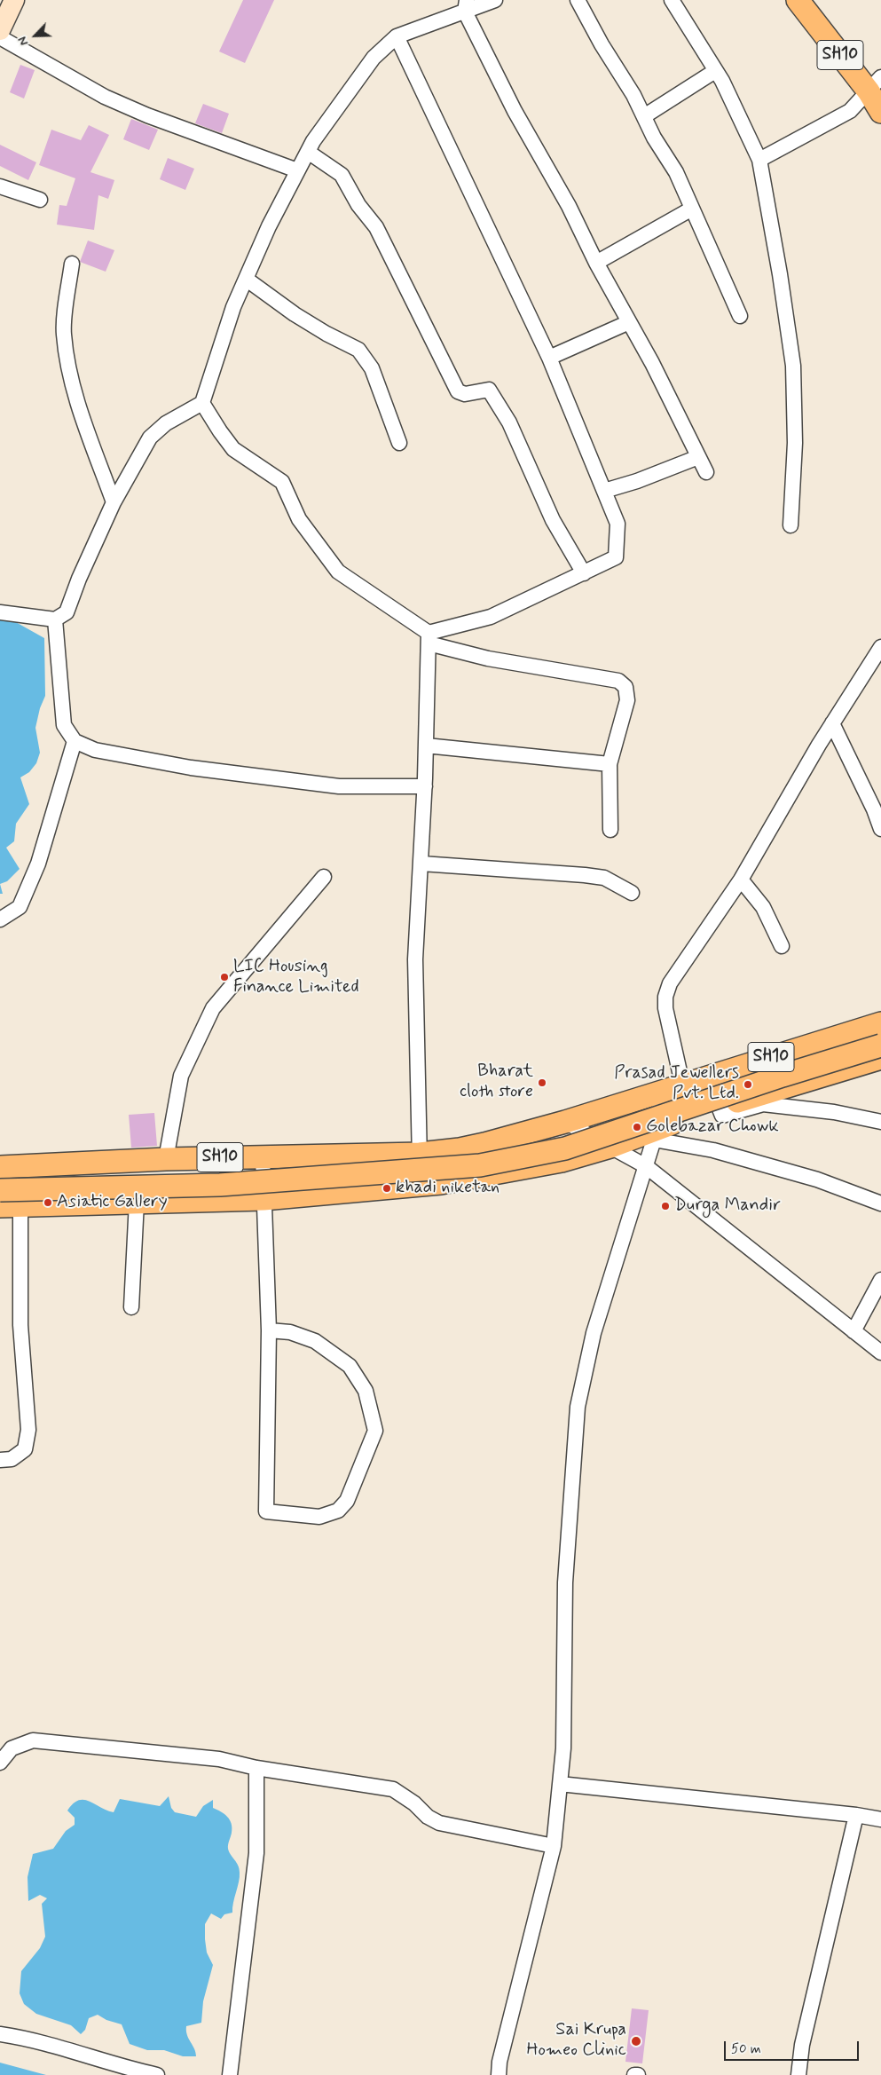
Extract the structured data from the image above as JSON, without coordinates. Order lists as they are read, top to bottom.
{
  "streets": {
    "main road": ["SH10"]
  },
  "places": [
    "LIC Housing Finance Limited",
    "Bharat cloth store",
    "Prasad Jewellers Pvt. Ltd.",
    "Golebazar Chowk",
    "khadi niketan",
    "Asiatic Gallery",
    "Durga Mandir",
    "Sai Krupa Homeo Clinic"
  ],
  "scale_bar": "50 m",
  "north": "bottom left"
}
